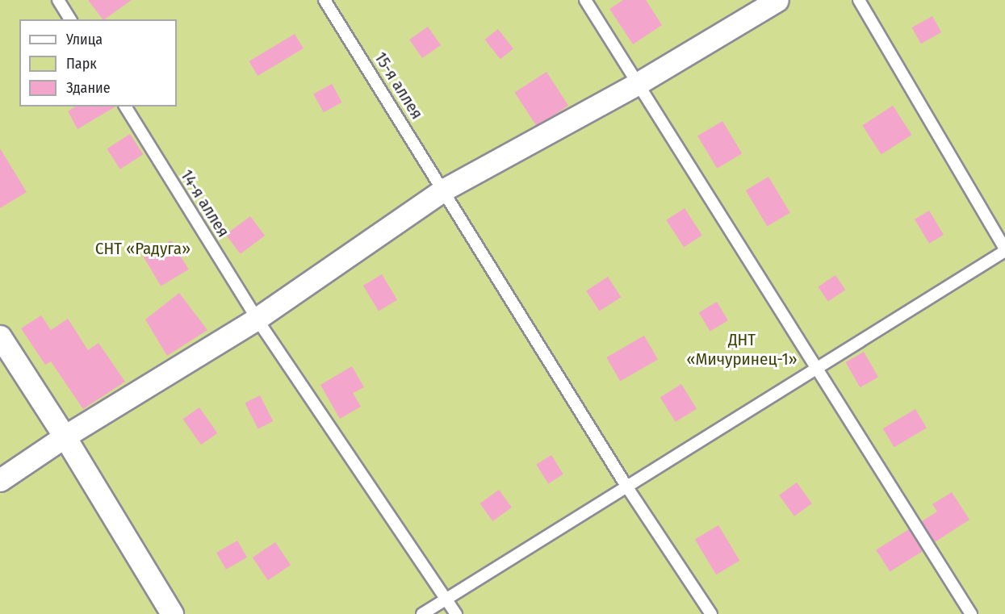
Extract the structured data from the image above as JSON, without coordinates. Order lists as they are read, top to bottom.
{
  "streets": {
    "lane": ["15-я аллея", "14-я аллея"]
  },
  "parks": ["СНТ «Радуга»", "ДНТ «Мичуринец-1»"],
  "legend": ["Улица", "Парк", "Здание"]
}
